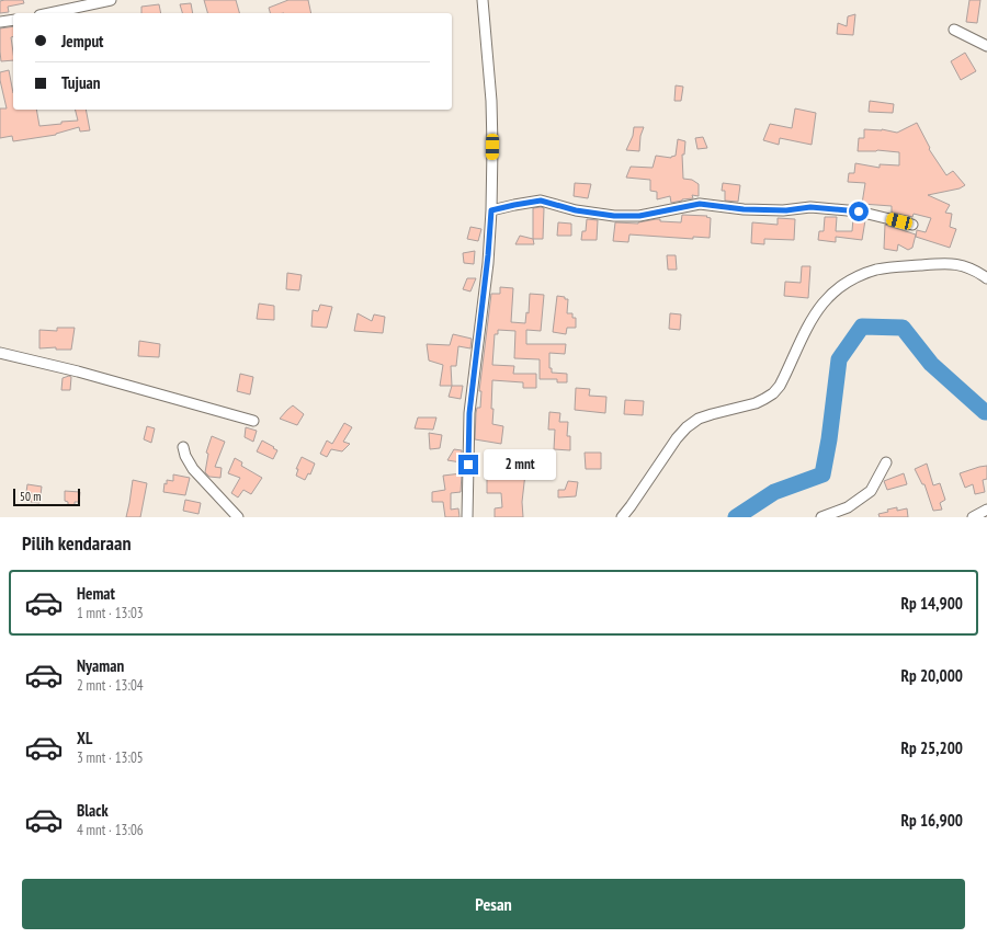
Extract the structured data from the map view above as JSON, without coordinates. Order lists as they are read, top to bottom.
{
  "scale_bar": "50 m",
  "page": {
    "banner": ["Jemput", "Tujuan"],
    "bubble": "2 mnt",
    "scale": "50 m",
    "heading": "Pilih kendaraan",
    "list": [
      {
        "name": "Hemat",
        "note": "1 mnt · 13:03",
        "value": "Rp 14,900"
      },
      {
        "name": "Nyaman",
        "note": "2 mnt · 13:04",
        "value": "Rp 20,000"
      },
      {
        "name": "XL",
        "note": "3 mnt · 13:05",
        "value": "Rp 25,200"
      },
      {
        "name": "Black",
        "note": "4 mnt · 13:06",
        "value": "Rp 16,900"
      }
    ],
    "buttons": "Pesan"
  }
}
